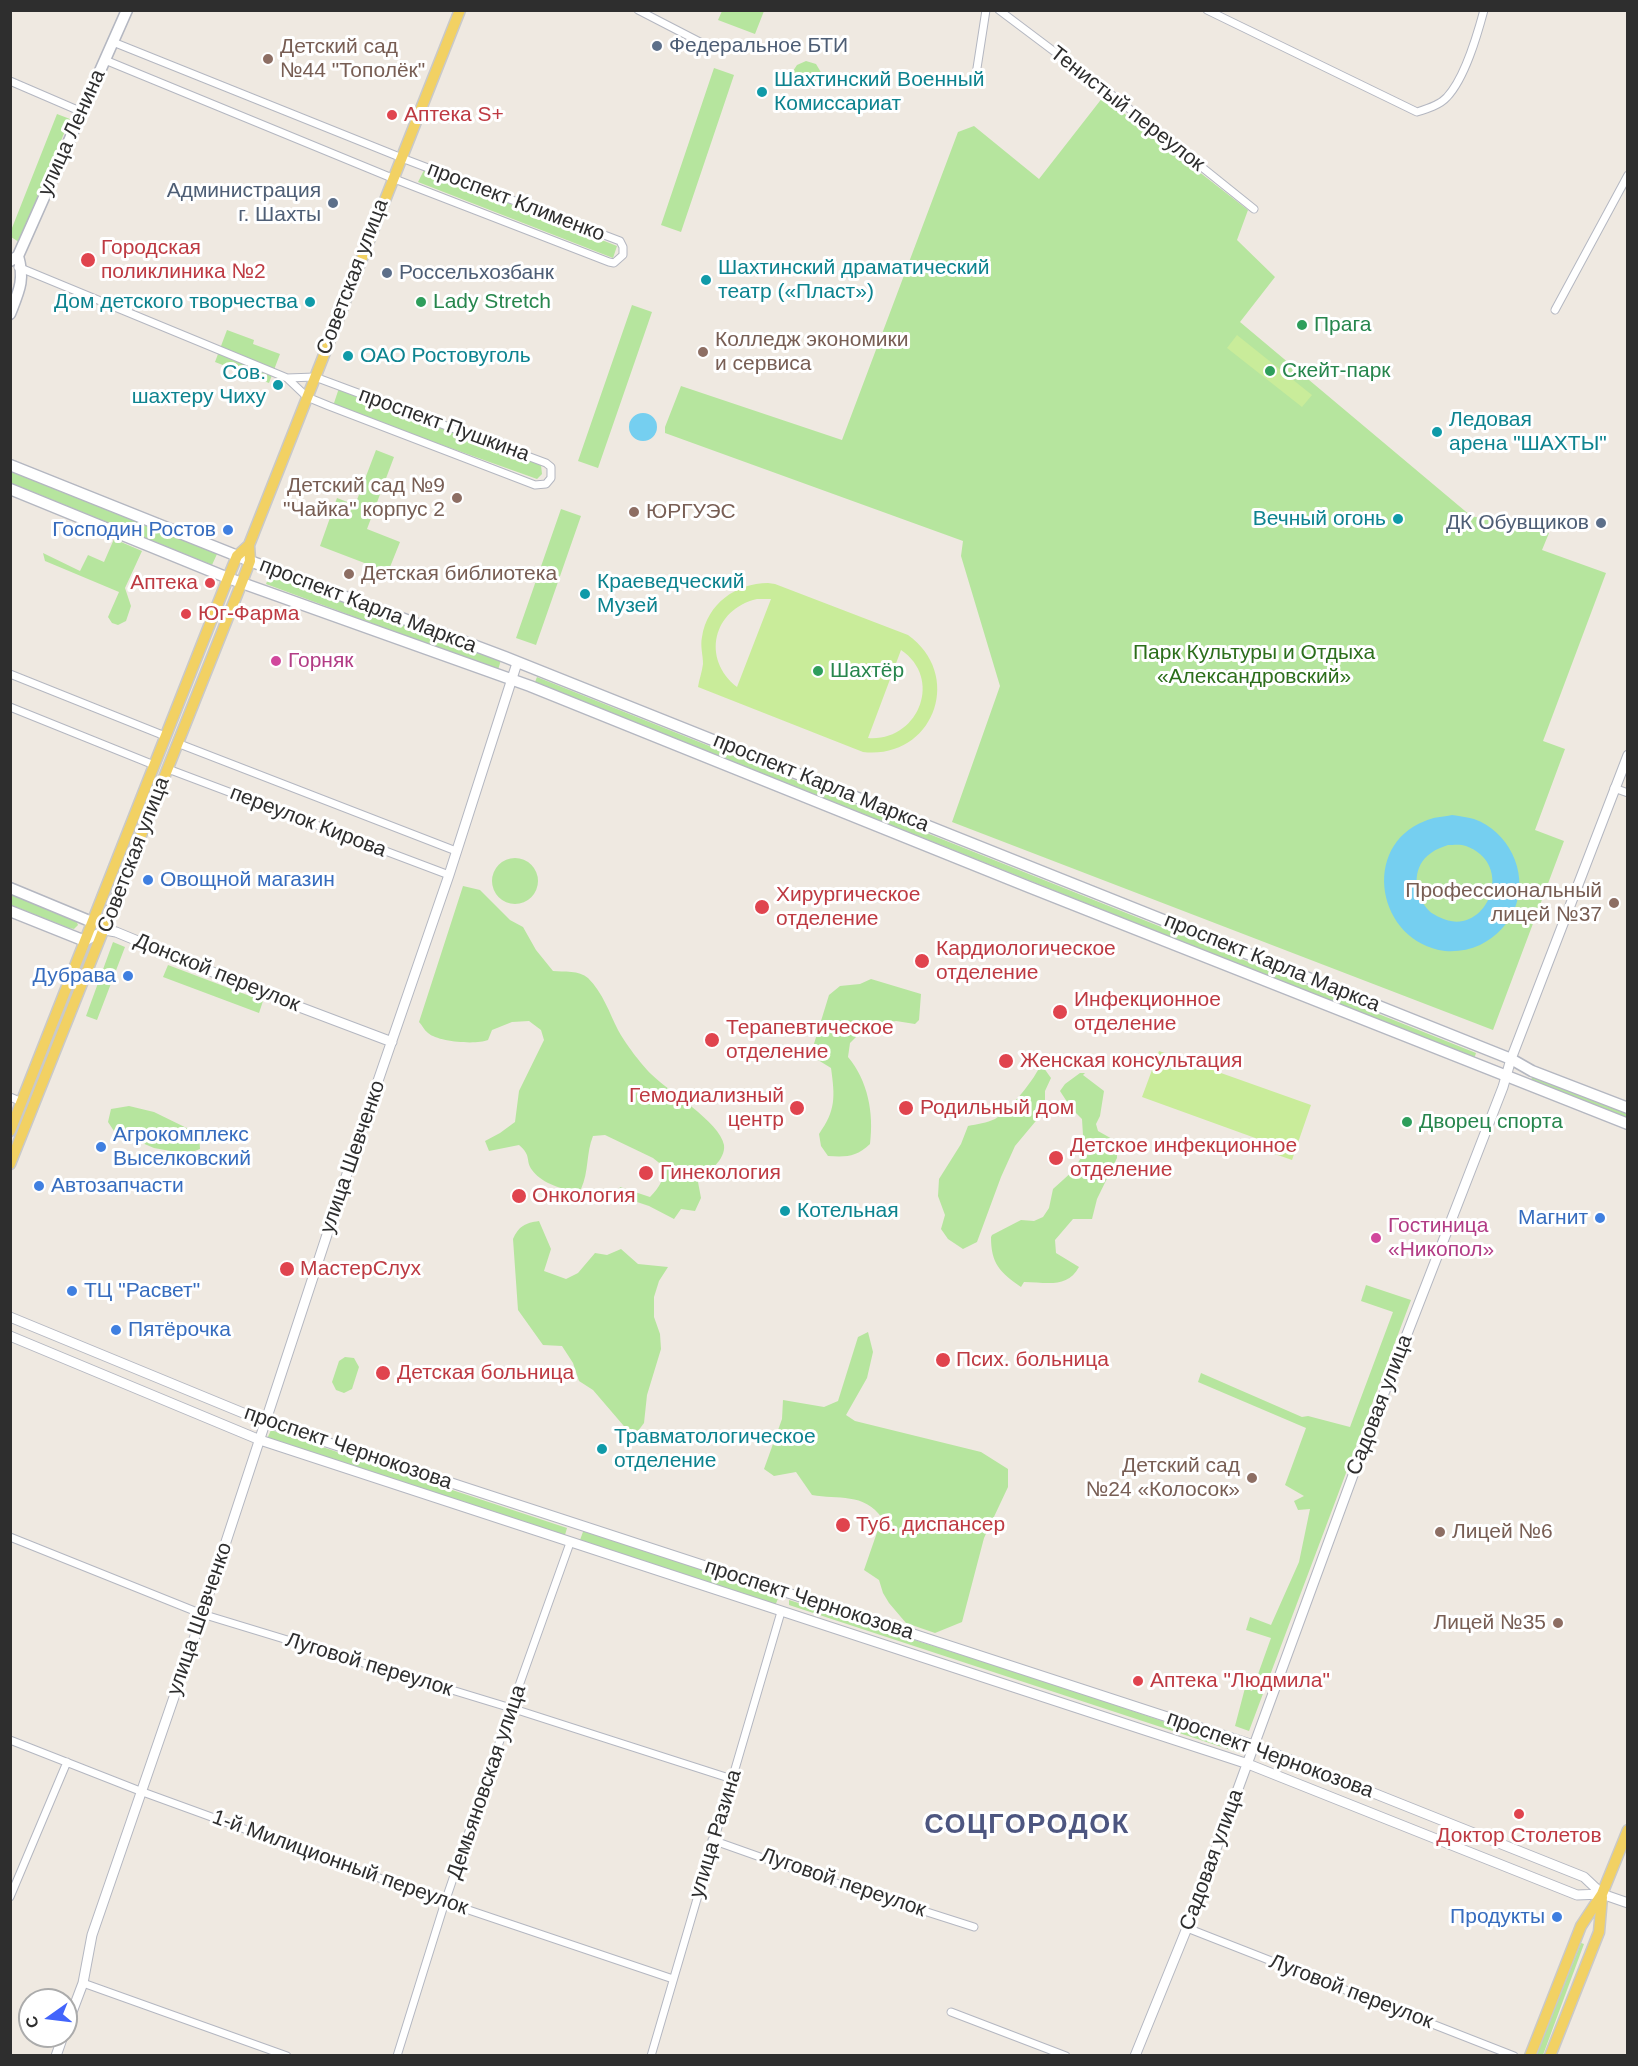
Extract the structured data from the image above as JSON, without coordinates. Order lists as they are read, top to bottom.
{
  "streets": {
    "main road": [
      "улица Ленина",
      "Советская улица",
      "проспект Карла Маркса",
      "Донской переулок"
    ],
    "street": [
      "Тенистый переулок",
      "проспект Клименко",
      "проспект Пушкина",
      "переулок Кирова",
      "улица Шевченко",
      "Садовая улица",
      "проспект Чернокозова",
      "Луговой переулок",
      "Демьяновская улица",
      "улица Разина",
      "1-й Милиционный переулок"
    ]
  },
  "crossings": [
    ["улица Ленина", "проспект Клименко"],
    ["улица Ленина", "проспект Пушкина"],
    ["проспект Клименко", "Советская улица"],
    ["Советская улица", "проспект Пушкина"],
    ["Советская улица", "проспект Карла Маркса"],
    ["Советская улица", "переулок Кирова"],
    ["Советская улица", "Донской переулок"],
    ["проспект Карла Маркса", "улица Шевченко"],
    ["проспект Карла Маркса", "Садовая улица"],
    ["переулок Кирова", "улица Шевченко"],
    ["Донской переулок", "улица Шевченко"],
    ["улица Шевченко", "проспект Чернокозова"],
    ["улица Шевченко", "Луговой переулок"],
    ["улица Шевченко", "1-й Милиционный переулок"],
    ["Садовая улица", "проспект Чернокозова"],
    ["Садовая улица", "Луговой переулок"],
    ["проспект Чернокозова", "Демьяновская улица"],
    ["проспект Чернокозова", "улица Разина"],
    ["Луговой переулок", "Демьяновская улица"],
    ["Луговой переулок", "улица Разина"],
    ["Демьяновская улица", "1-й Милиционный переулок"],
    ["улица Разина", "1-й Милиционный переулок"]
  ],
  "districts": ["СОЦГОРОДОК"],
  "parks": ["Парк Культуры и Отдыха «Александровский»"],
  "places": [
    "Федеральное БТИ",
    "Детский сад №44 \"Тополёк\"",
    "Шахтинский Военный Комиссариат",
    "Аптека S+",
    "Администрация г. Шахты",
    "Городская поликлиника №2",
    "Россельхозбанк",
    "Шахтинский драматический театр («Пласт»)",
    "Дом детского творчества",
    "Lady Stretch",
    "Прага",
    "Колледж экономики и сервиса",
    "ОАО Ростовуголь",
    "Скейт-парк",
    "Сов. шахтеру Чиху",
    "Ледовая арена \"ШАХТЫ\"",
    "Детский сад №9 \"Чайка\" корпус 2",
    "ЮРГУЭС",
    "Вечный огонь",
    "ДК Обувщиков",
    "Господин Ростов",
    "Детская библиотека",
    "Аптека",
    "Краеведческий Музей",
    "Юг-Фарма",
    "Горняк",
    "Шахтёр",
    "Овощной магазин",
    "Профессиональный лицей №37",
    "Хирургическое отделение",
    "Кардиологическое отделение",
    "Дубрава",
    "Инфекционное отделение",
    "Терапевтическое отделение",
    "Женская консультация",
    "Гемодиализный центр",
    "Родильный дом",
    "Дворец спорта",
    "Агрокомплекс Выселковский",
    "Детское инфекционное отделение",
    "Гинекология",
    "Автозапчасти",
    "Онкология",
    "Котельная",
    "Магнит",
    "Гостиница «Никопол»",
    "МастерСлух",
    "ТЦ \"Расвет\"",
    "Пятёрочка",
    "Псих. больница",
    "Детская больница",
    "Травматологическое отделение",
    "Детский сад №24 «Колосок»",
    "Туб. диспансер",
    "Лицей №6",
    "Лицей №35",
    "Аптека \"Людмила\"",
    "Доктор Столетов",
    "Продукты"
  ],
  "north": "left"
}
